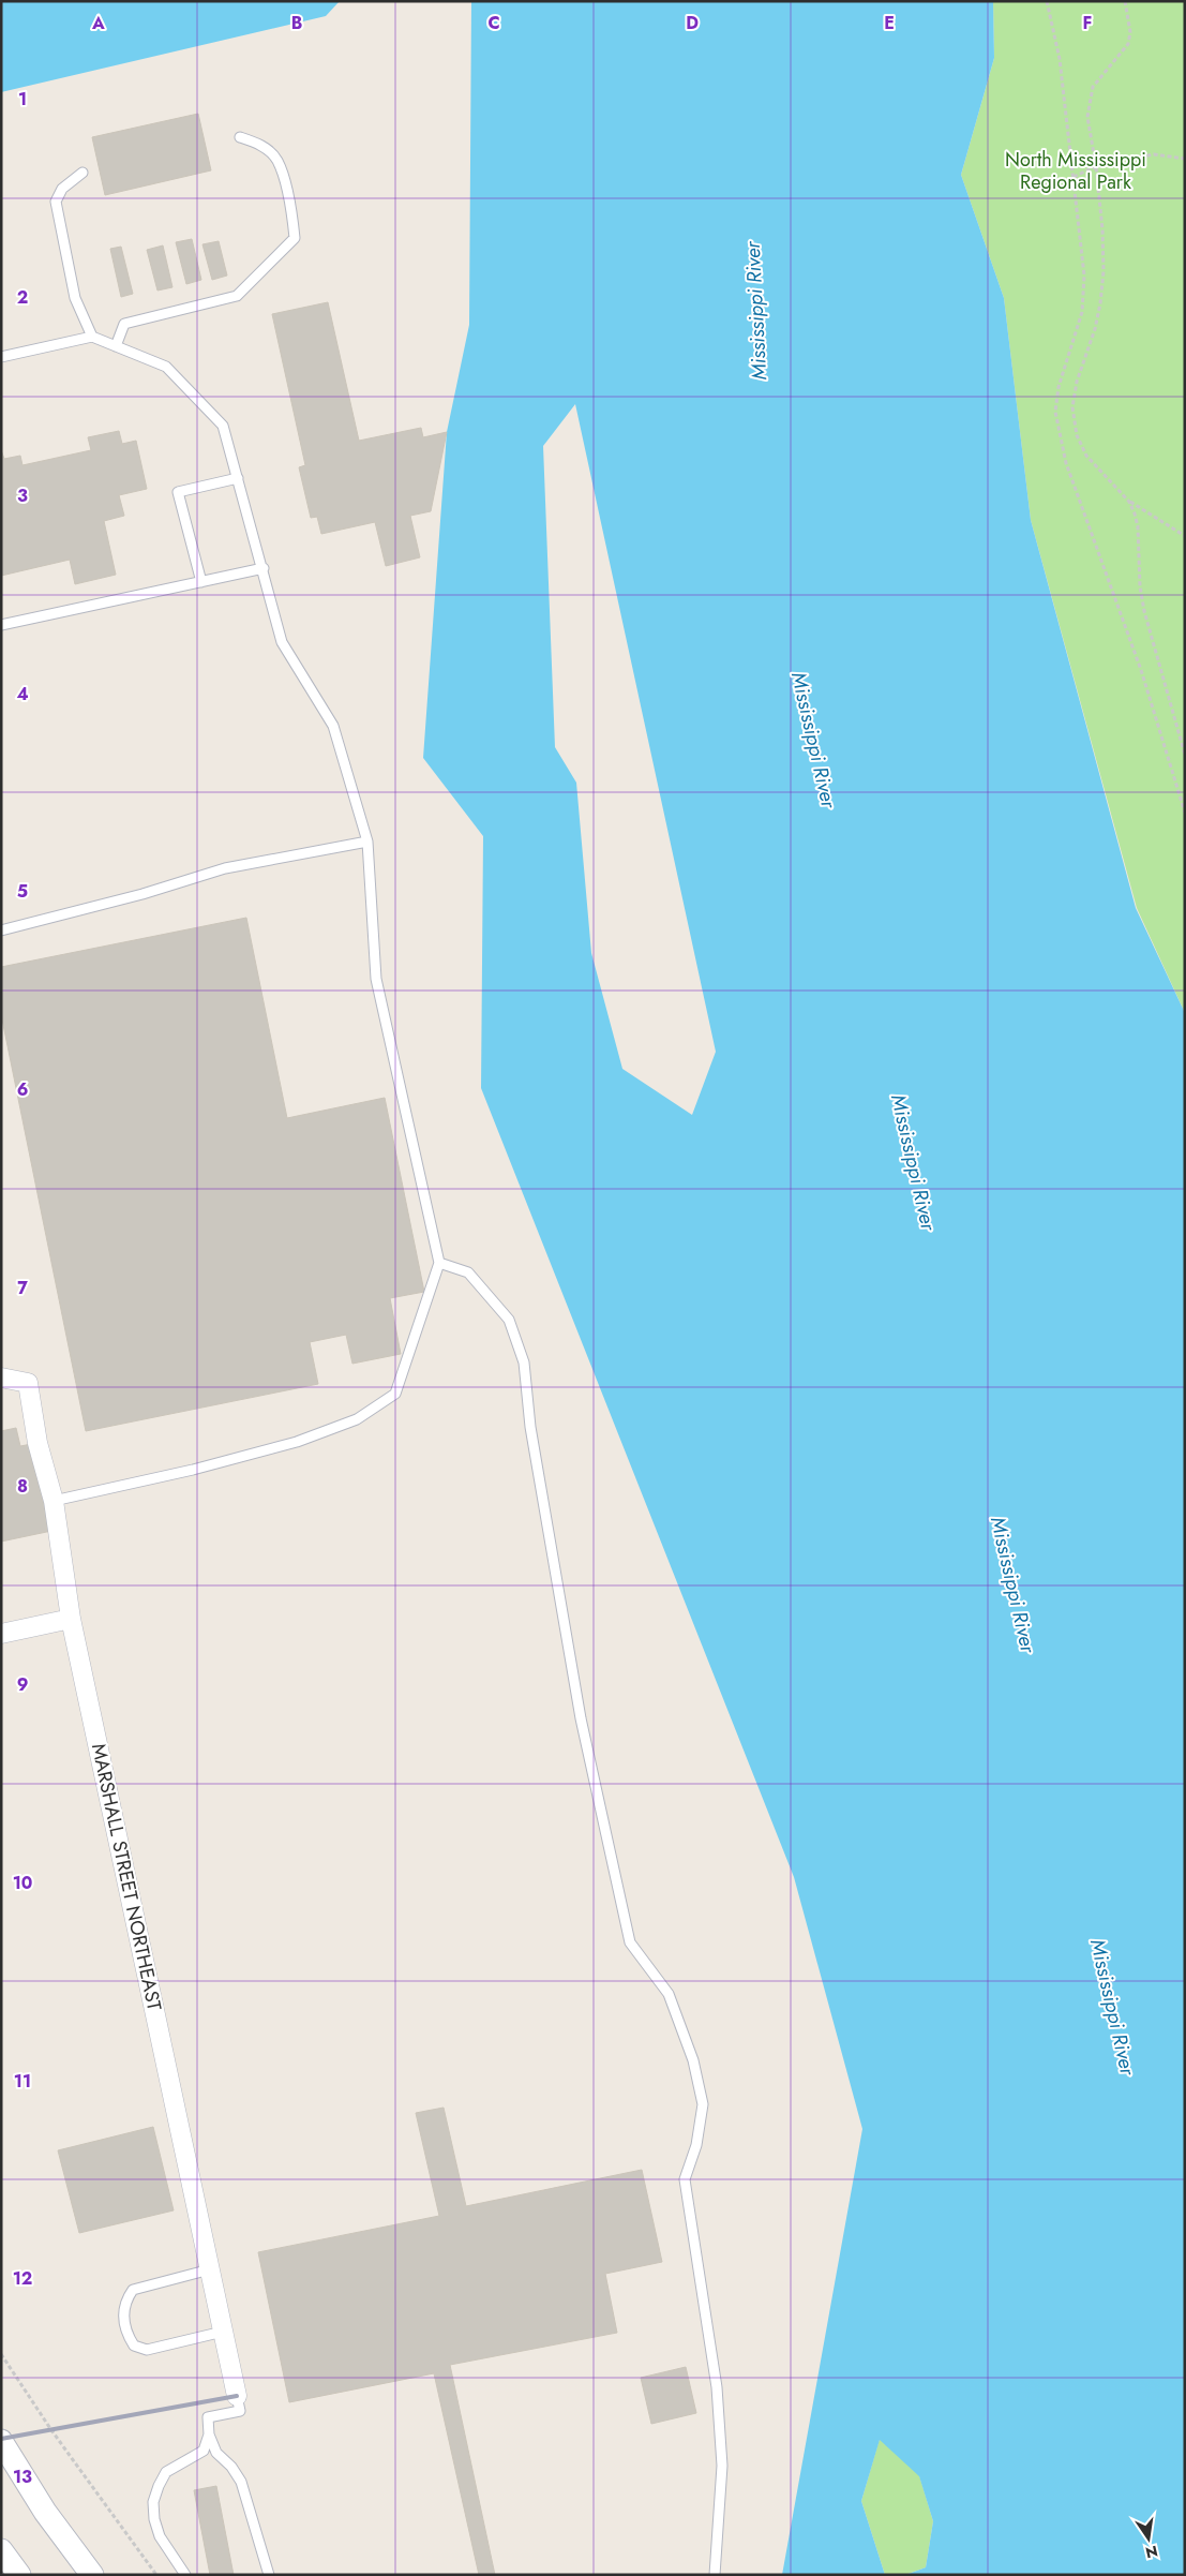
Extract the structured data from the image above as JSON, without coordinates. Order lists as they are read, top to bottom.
{
  "streets": {
    "street": ["MARSHALL STREET NORTHEAST"]
  },
  "water": ["Mississippi River"],
  "parks": ["North Mississippi Regional Park"],
  "north": "bottom",
  "grid": {
    "columns": [
      "A",
      "B",
      "C",
      "D",
      "E",
      "F"
    ],
    "rows": [
      "1",
      "2",
      "3",
      "4",
      "5",
      "6",
      "7",
      "8",
      "9",
      "10",
      "11",
      "12",
      "13"
    ]
  }
}
